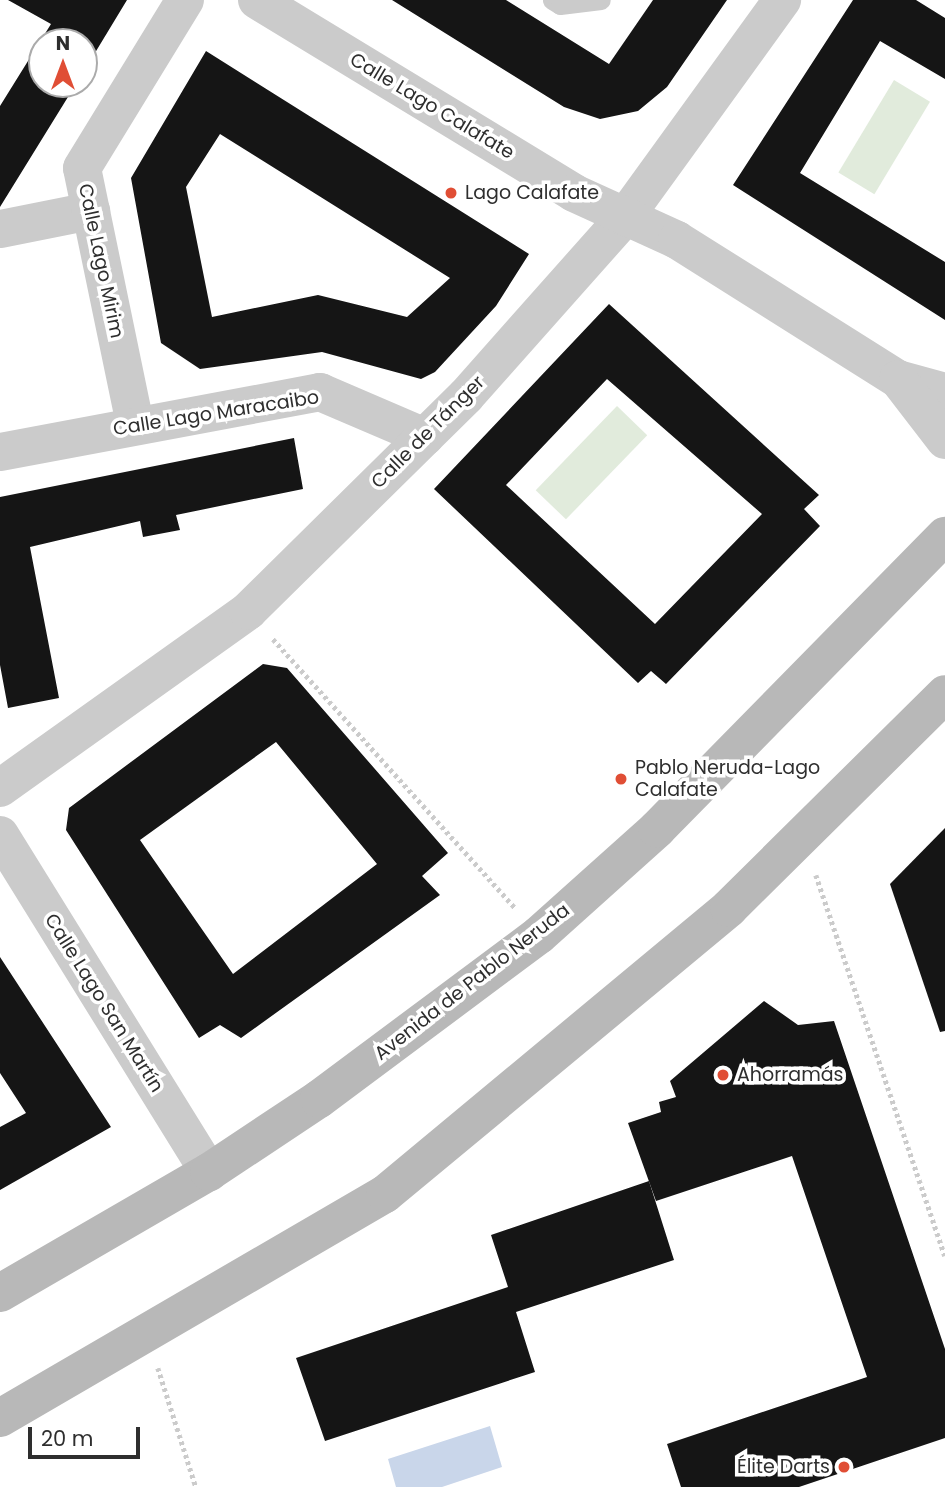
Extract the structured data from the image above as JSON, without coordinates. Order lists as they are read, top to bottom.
{
  "streets": {
    "main road": ["Avenida de Pablo Neruda"],
    "street": [
      "Calle Lago Calafate",
      "Calle Lago Mirim",
      "Calle Lago Maracaibo",
      "Calle de Tánger",
      "Calle Lago San Martín"
    ]
  },
  "crossings": [
    ["Calle Lago Calafate", "Calle de Tánger"],
    ["Calle Lago Mirim", "Calle Lago Maracaibo"],
    ["Calle Lago Maracaibo", "Calle de Tánger"],
    ["Avenida de Pablo Neruda", "Calle Lago San Martín"]
  ],
  "places": [
    "Lago Calafate",
    "Pablo Neruda-Lago Calafate",
    "Ahorramás",
    "Élite Darts"
  ],
  "scale_bar": "20 m",
  "north": "top"
}
